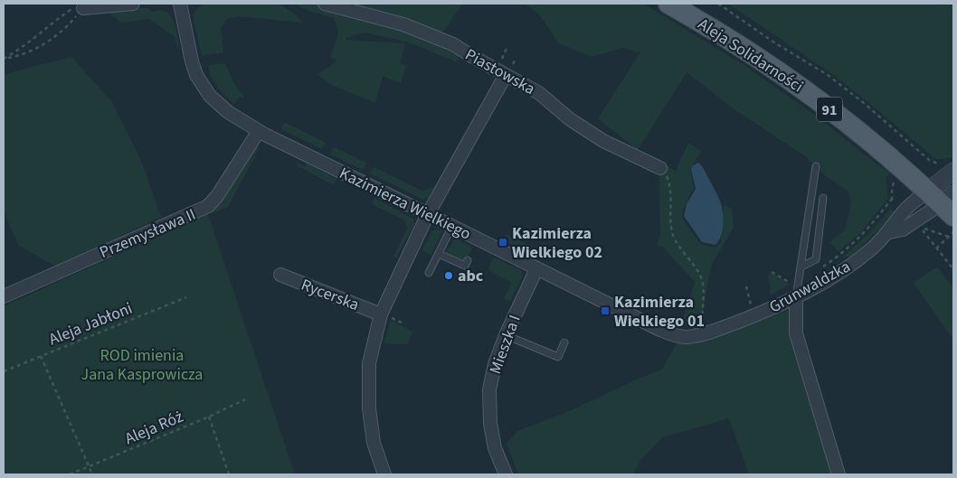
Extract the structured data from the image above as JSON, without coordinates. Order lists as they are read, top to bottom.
{
  "streets": {
    "main road": ["Aleja Solidarności", "91"],
    "street": [
      "Piastowska",
      "Kazimierza Wielkiego",
      "Przemysława II",
      "Grunwaldzka",
      "Rycerska",
      "Mieszka I"
    ],
    "path": ["Aleja Jabłoni", "Aleja Róż"]
  },
  "crossings": [
    ["Aleja Solidarności", "Grunwaldzka"],
    ["Kazimierza Wielkiego", "Przemysława II"],
    ["Kazimierza Wielkiego", "Grunwaldzka"],
    ["Kazimierza Wielkiego", "Mieszka I"]
  ],
  "parks": ["ROD imienia Jana Kasprowicza"],
  "places": {
    "transit": ["Kazimierza Wielkiego 02", "Kazimierza Wielkiego 01"],
    "other": ["abc"]
  }
}
